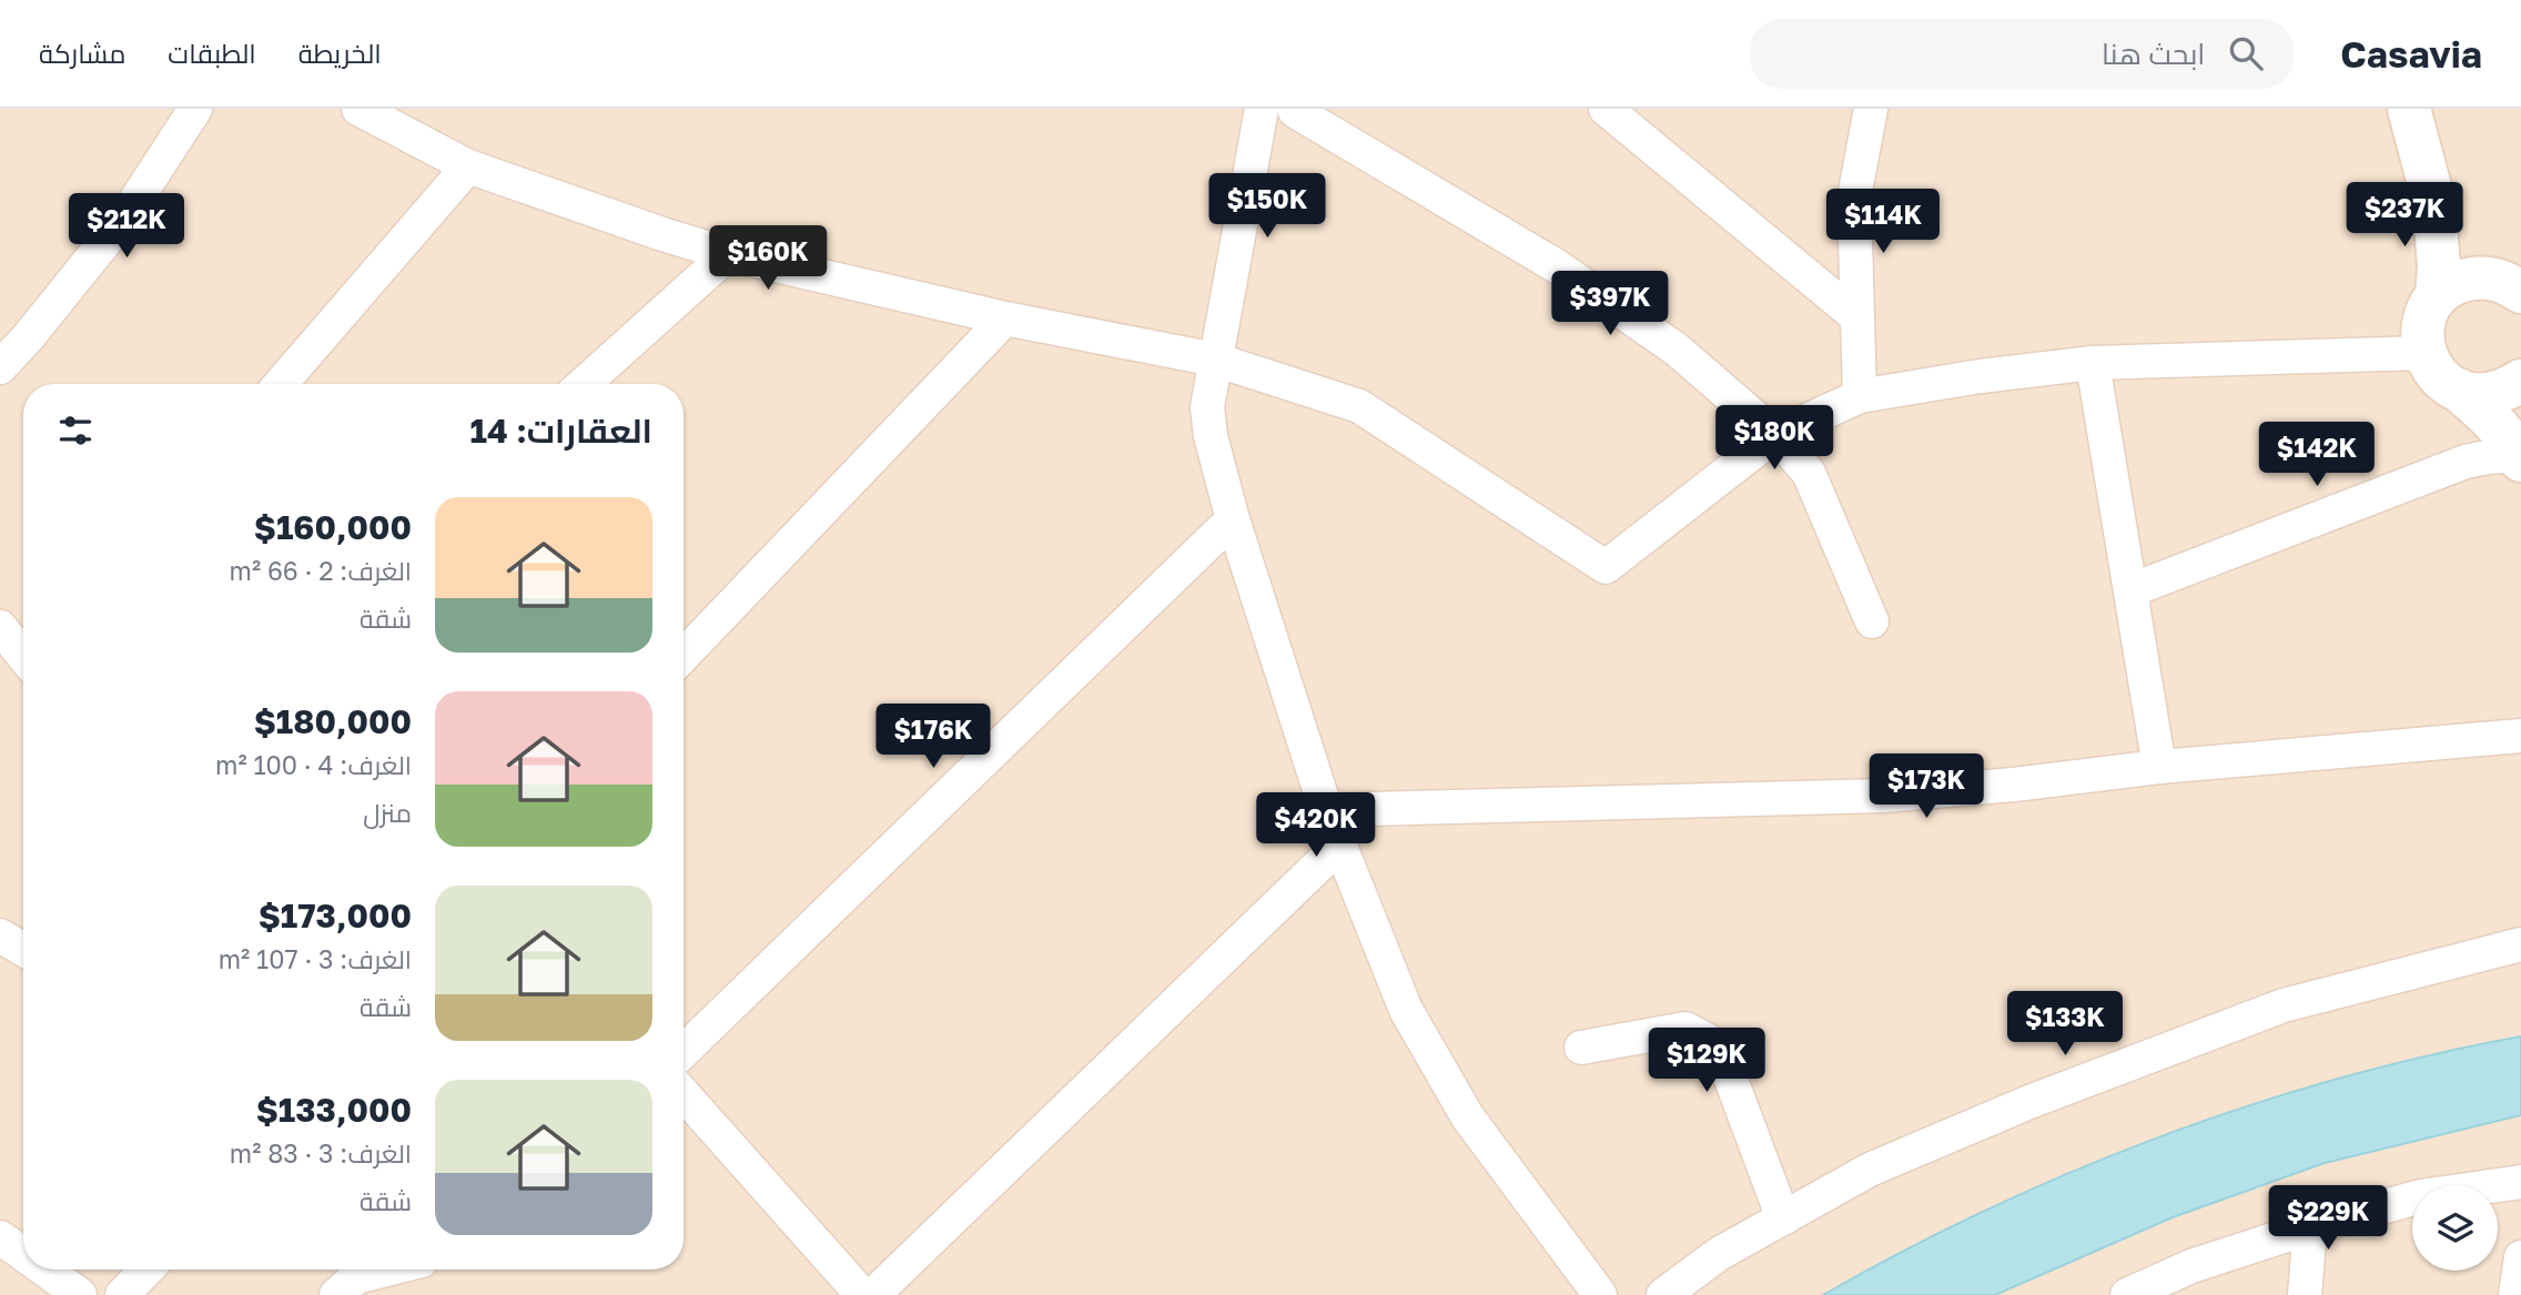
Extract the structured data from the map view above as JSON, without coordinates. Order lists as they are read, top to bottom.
{
  "page": {
    "header": "Casavia",
    "search": "ابحث هنا",
    "nav": ["الخريطة", "الطبقات", "مشاركة"],
    "price": [
      "$150K",
      "$237K",
      "$114K",
      "$212K",
      "$160K",
      "$397K",
      "$180K",
      "$142K",
      "$176K",
      "$173K",
      "$420K",
      "$133K",
      "$129K",
      "$229K"
    ],
    "heading": "العقارات: 14",
    "list": [
      {
        "name": "$160,000",
        "note": "الغرف: 2 · 66 m² · شقة"
      },
      {
        "name": "$180,000",
        "note": "الغرف: 4 · 100 m² · منزل"
      },
      {
        "name": "$173,000",
        "note": "الغرف: 3 · 107 m² · شقة"
      },
      {
        "name": "$133,000",
        "note": "الغرف: 3 · 83 m² · شقة"
      }
    ]
  }
}
